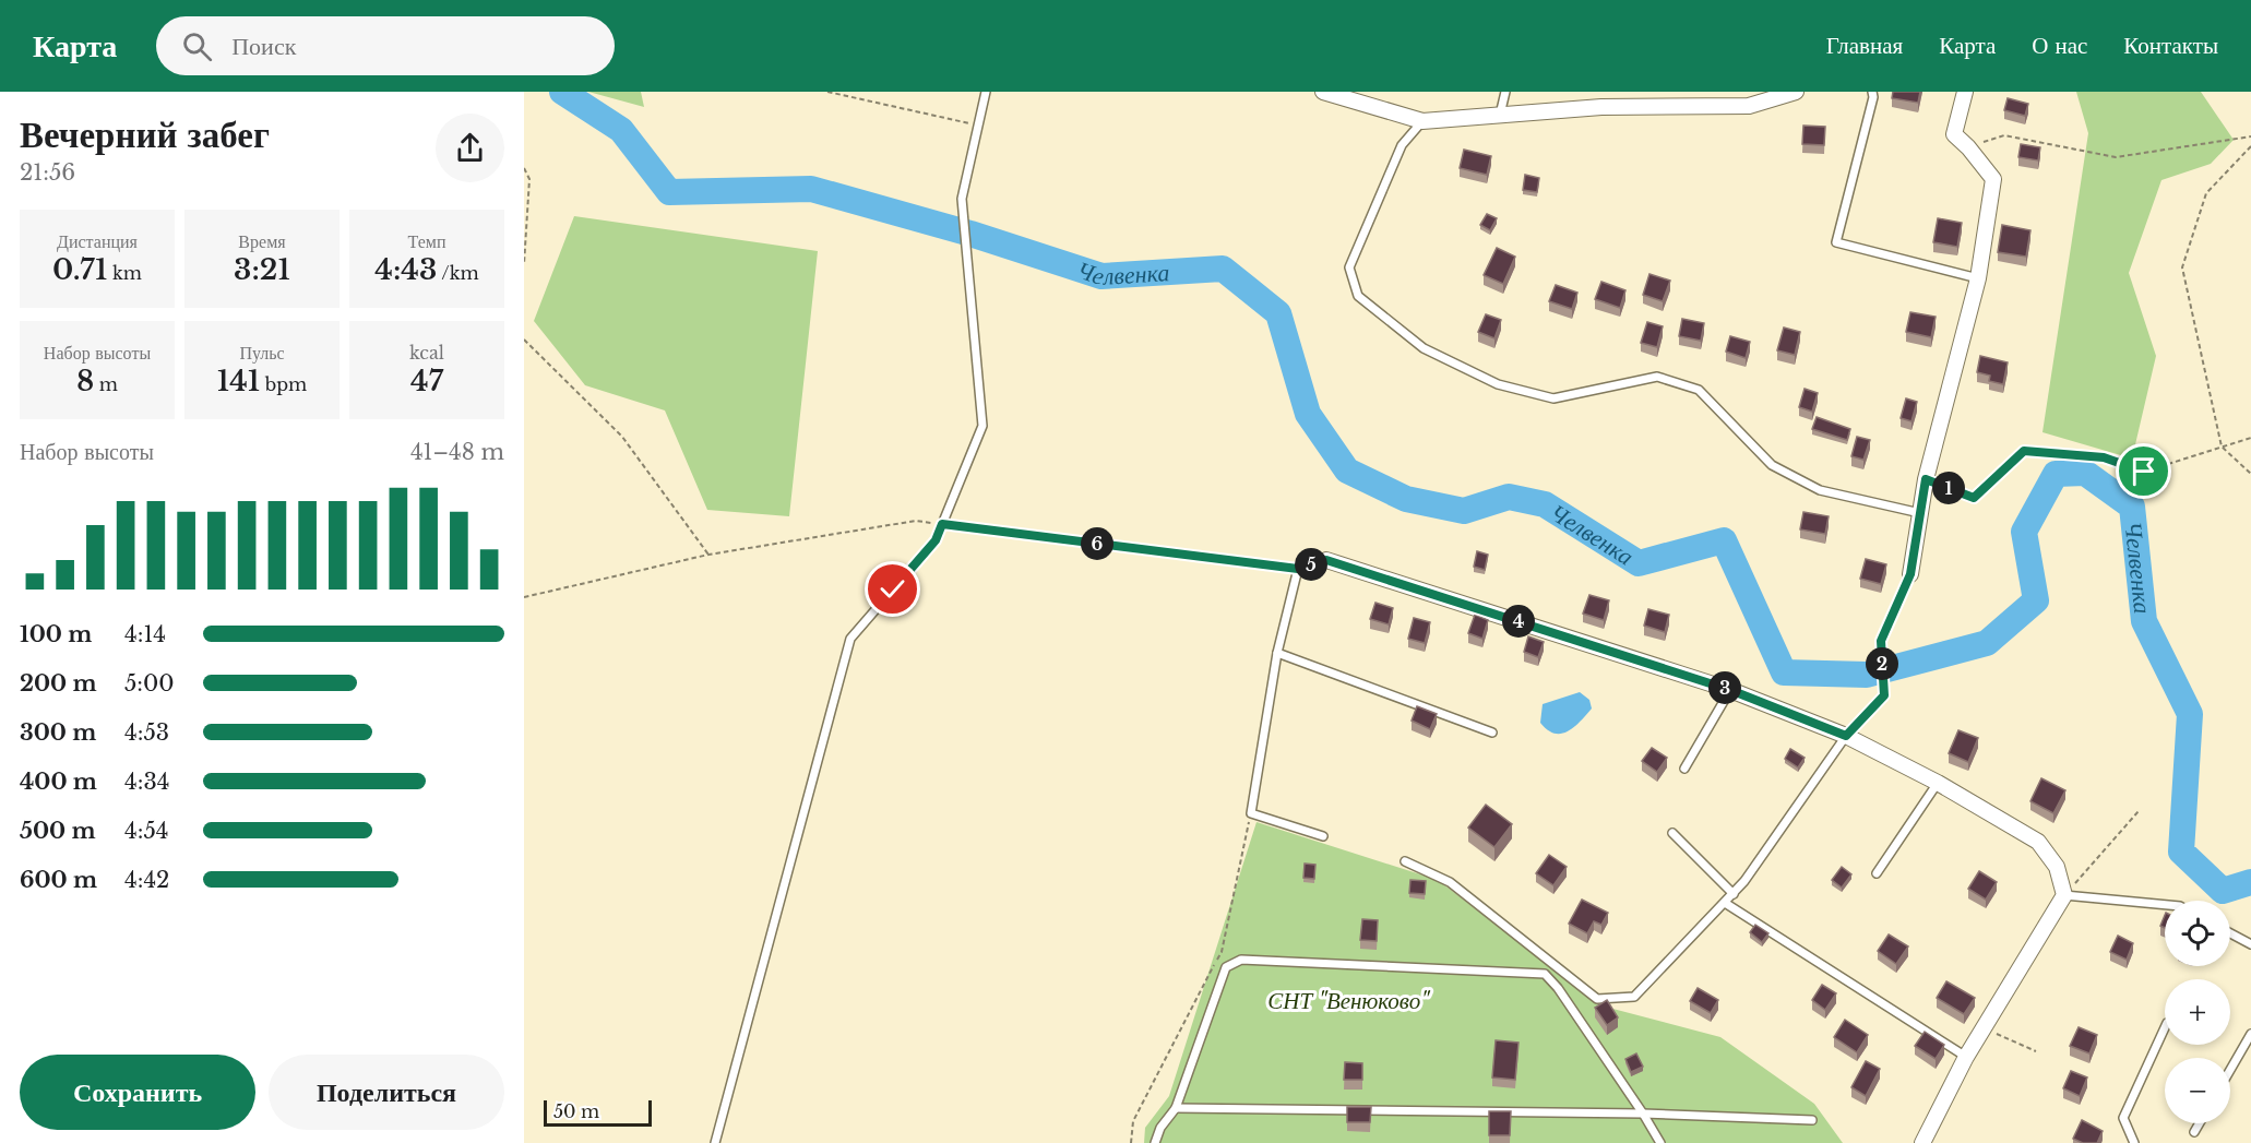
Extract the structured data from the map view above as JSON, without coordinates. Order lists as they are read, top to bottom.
{
  "water": ["Челвенка"],
  "parks": ["СНТ \"Венюково\""],
  "scale_bar": "50 m",
  "page": {
    "header": "Карта",
    "search": "Поиск",
    "nav": [
      "Главная",
      "Карта",
      "О нас",
      "Контакты"
    ],
    "heading": ["Вечерний забег", "21:56"],
    "stats": [
      ["Дистанция", "0.71 km"],
      ["Время", "3:21"],
      ["Темп", "4:43 /km"],
      ["Набор высоты", "8 m"],
      ["Пульс", "141 bpm"],
      ["kcal", "47"]
    ],
    "chart": ["Набор высоты", "41–48 m"],
    "pins": [
      "1",
      "6",
      "5",
      "4",
      "2",
      "3"
    ],
    "list": [
      {
        "name": "100 m",
        "note": "4:14"
      },
      {
        "name": "200 m",
        "note": "5:00"
      },
      {
        "name": "300 m",
        "note": "4:53"
      },
      {
        "name": "400 m",
        "note": "4:34"
      },
      {
        "name": "500 m",
        "note": "4:54"
      },
      {
        "name": "600 m",
        "note": "4:42"
      }
    ],
    "map_buttons": ["+", "−"],
    "buttons": ["Сохранить", "Поделиться"],
    "scale": "50 m"
  }
}
